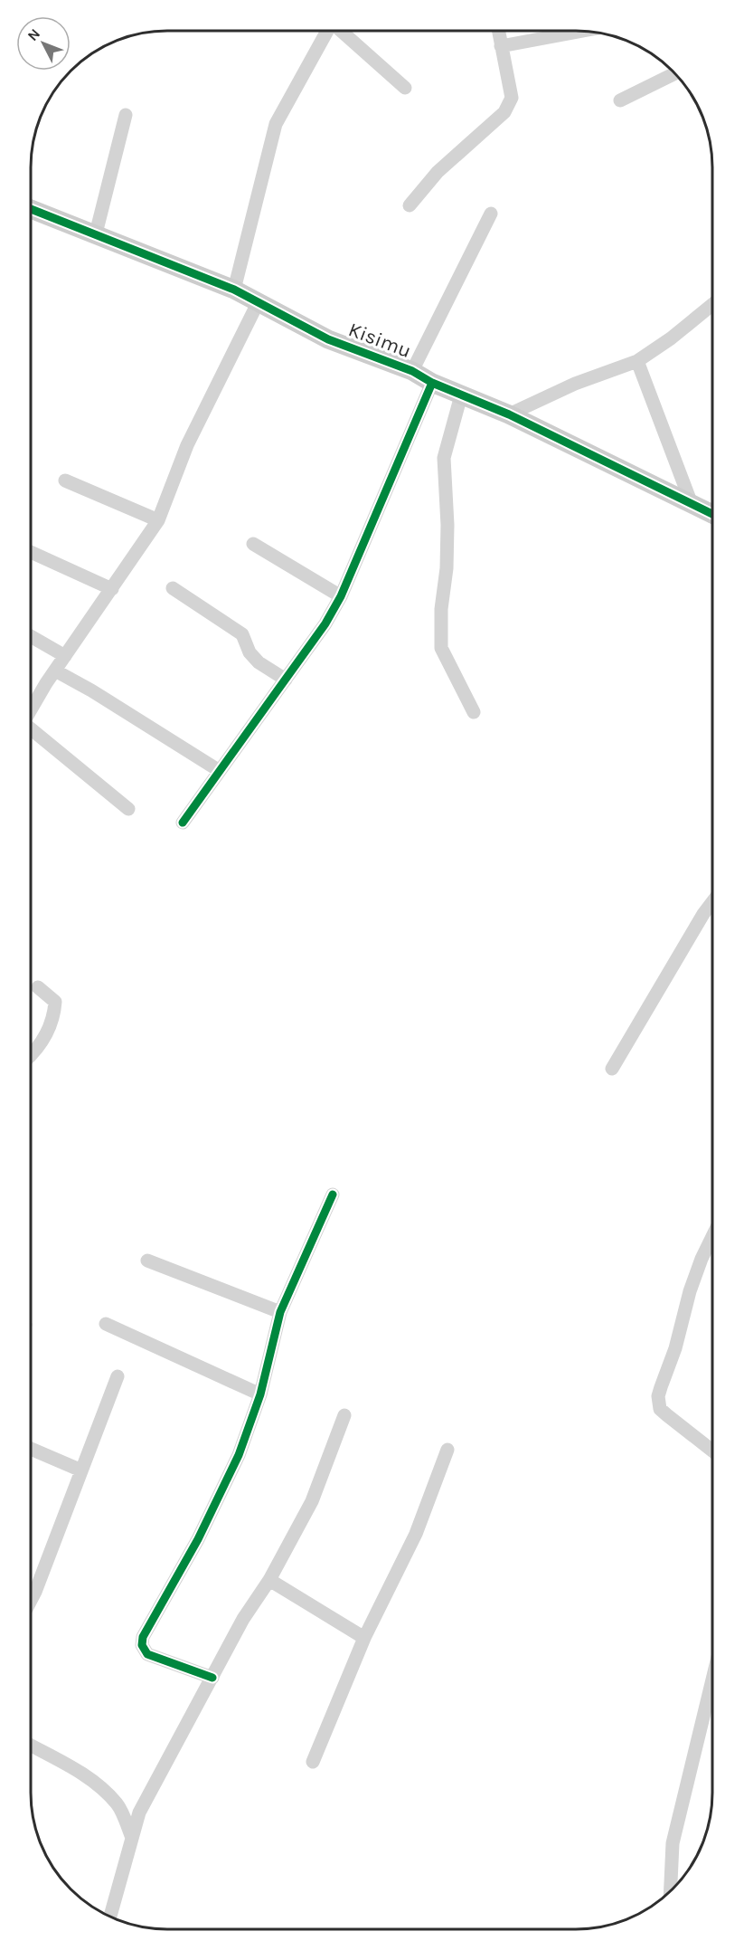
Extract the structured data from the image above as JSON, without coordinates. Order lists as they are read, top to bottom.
{
  "streets": {
    "street": ["Kisimu"]
  },
  "north": "top left"
}
